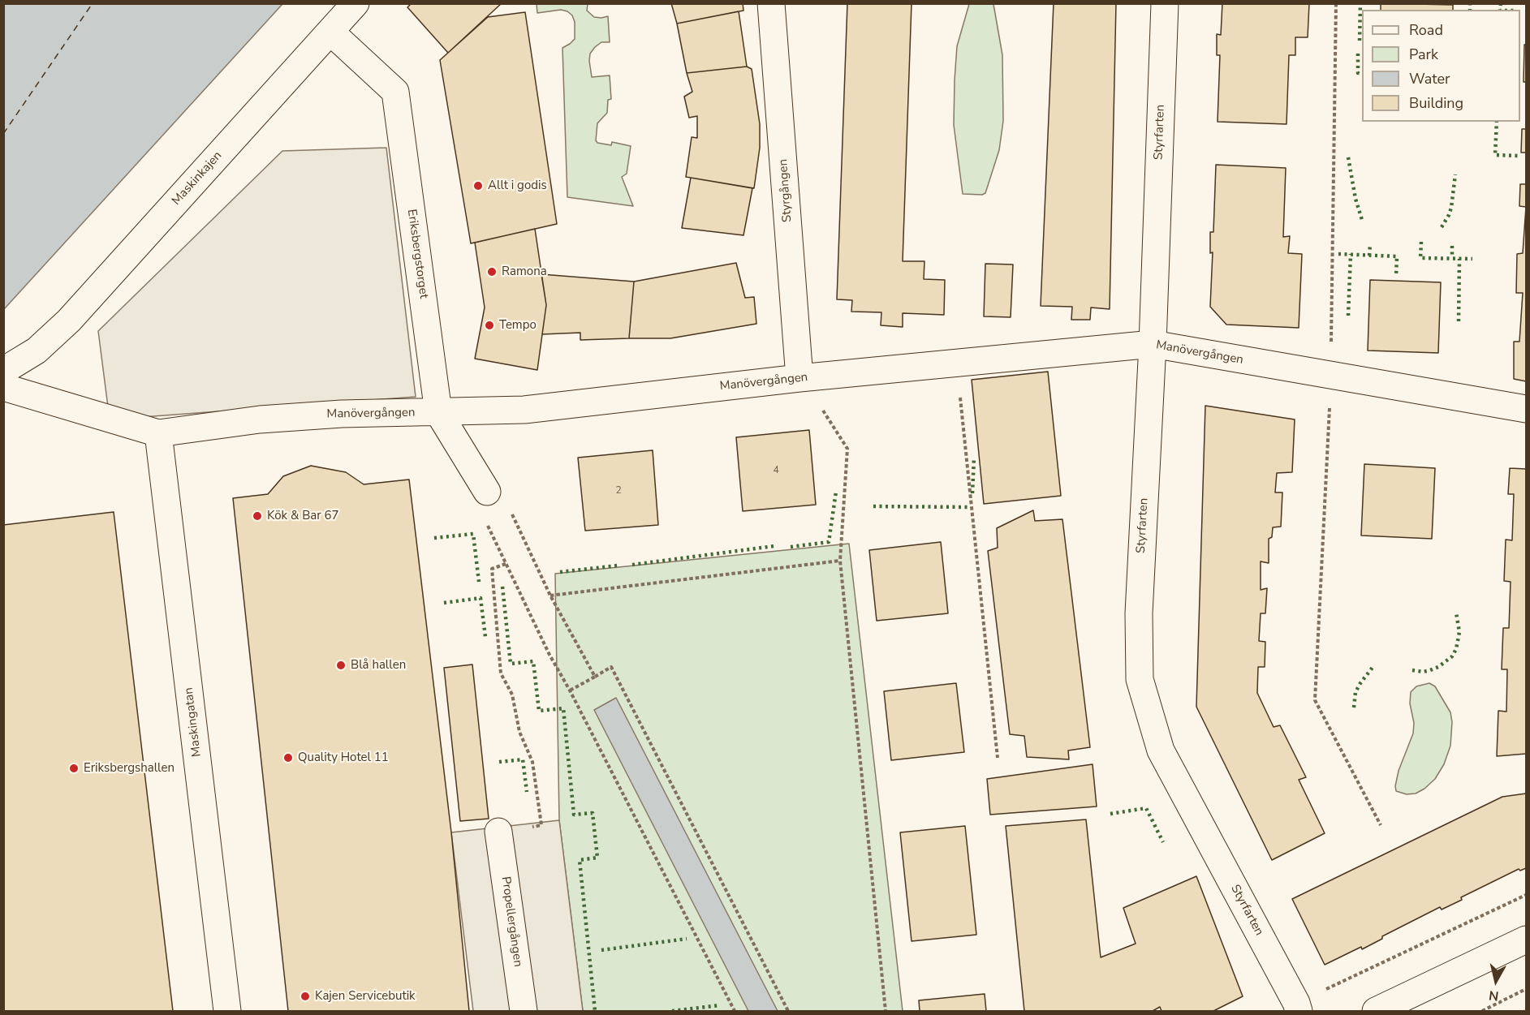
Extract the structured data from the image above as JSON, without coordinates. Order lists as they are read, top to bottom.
{
  "streets": {
    "street": [
      "Styrfarten",
      "Maskinkajen",
      "Styrgången",
      "Eriksbergstorget",
      "Manövergången",
      "Maskingatan",
      "Propellergången"
    ]
  },
  "crossings": [
    ["Styrfarten", "Manövergången"],
    ["Maskinkajen", "Eriksbergstorget"],
    ["Styrgången", "Manövergången"],
    ["Eriksbergstorget", "Manövergången"],
    ["Manövergången", "Maskingatan"]
  ],
  "places": [
    "Allt i godis",
    "Ramona",
    "Tempo",
    "Kök & Bar 67",
    "Blå hallen",
    "Quality Hotel 11",
    "Eriksbergshallen",
    "Kajen Servicebutik"
  ],
  "house_numbers": ["4", "2"],
  "legend": [
    "Road",
    "Park",
    "Water",
    "Building"
  ],
  "north": "bottom"
}
